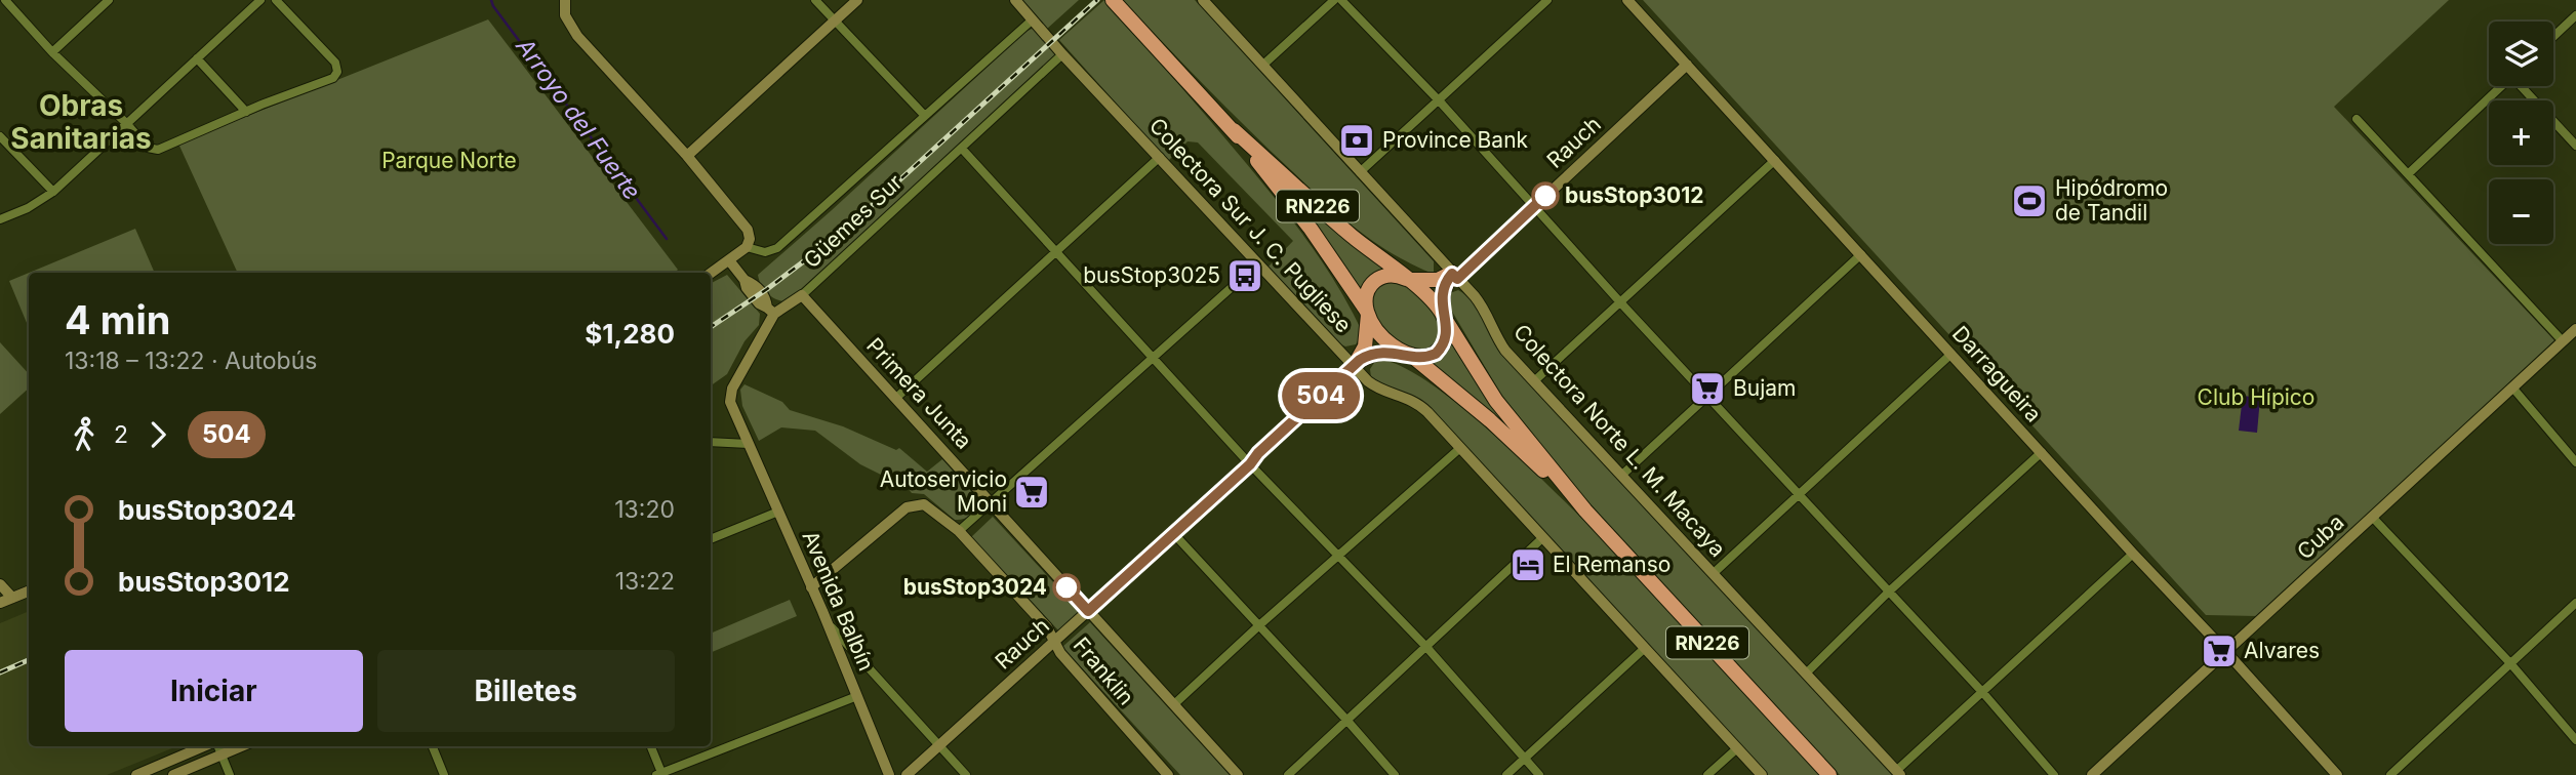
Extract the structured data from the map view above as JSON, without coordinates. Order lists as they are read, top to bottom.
{
  "streets": {
    "highway": ["RN226"],
    "street": [
      "Rauch",
      "Güemes Sur",
      "Colectora Sur J. C. Pugliese",
      "Darragueira",
      "Primera Junta",
      "Colectora Norte L. M. Macaya",
      "Cuba",
      "Avenida Balbín",
      "Franklin"
    ]
  },
  "crossings": [
    ["Rauch", "Colectora Sur J. C. Pugliese"],
    ["Rauch", "Darragueira"],
    ["Rauch", "Primera Junta"],
    ["Rauch", "Colectora Norte L. M. Macaya"],
    ["Rauch", "Franklin"],
    ["Güemes Sur", "Colectora Sur J. C. Pugliese"],
    ["Güemes Sur", "Primera Junta"],
    ["Güemes Sur", "Avenida Balbín"],
    ["Darragueira", "Cuba"],
    ["Avenida Balbín", "Franklin"]
  ],
  "districts": ["Obras Sanitarias"],
  "water": ["Arroyo del Fuerte"],
  "parks": ["Parque Norte", "Club Hípico"],
  "places": {
    "bank": ["Province Bank"],
    "other": ["busStop3012", "busStop3024"],
    "sports": ["Hipódromo de Tandil"],
    "bus stop": ["busStop3025"],
    "supermarket": ["Bujam", "Autoservicio Moni", "Alvares"],
    "hotel": ["El Remanso"]
  },
  "lines": ["bus line 504"],
  "page": {
    "on_map": "504",
    "map_buttons": ["+", "−"],
    "heading": ["4 min", "13:18 – 13:22 · Autobús", "$1,280"],
    "legs": ["2", "504"],
    "list": [
      {
        "name": "busStop3024",
        "value": "13:20"
      },
      {
        "name": "busStop3012",
        "value": "13:22"
      }
    ],
    "buttons": ["Iniciar", "Billetes"]
  }
}
